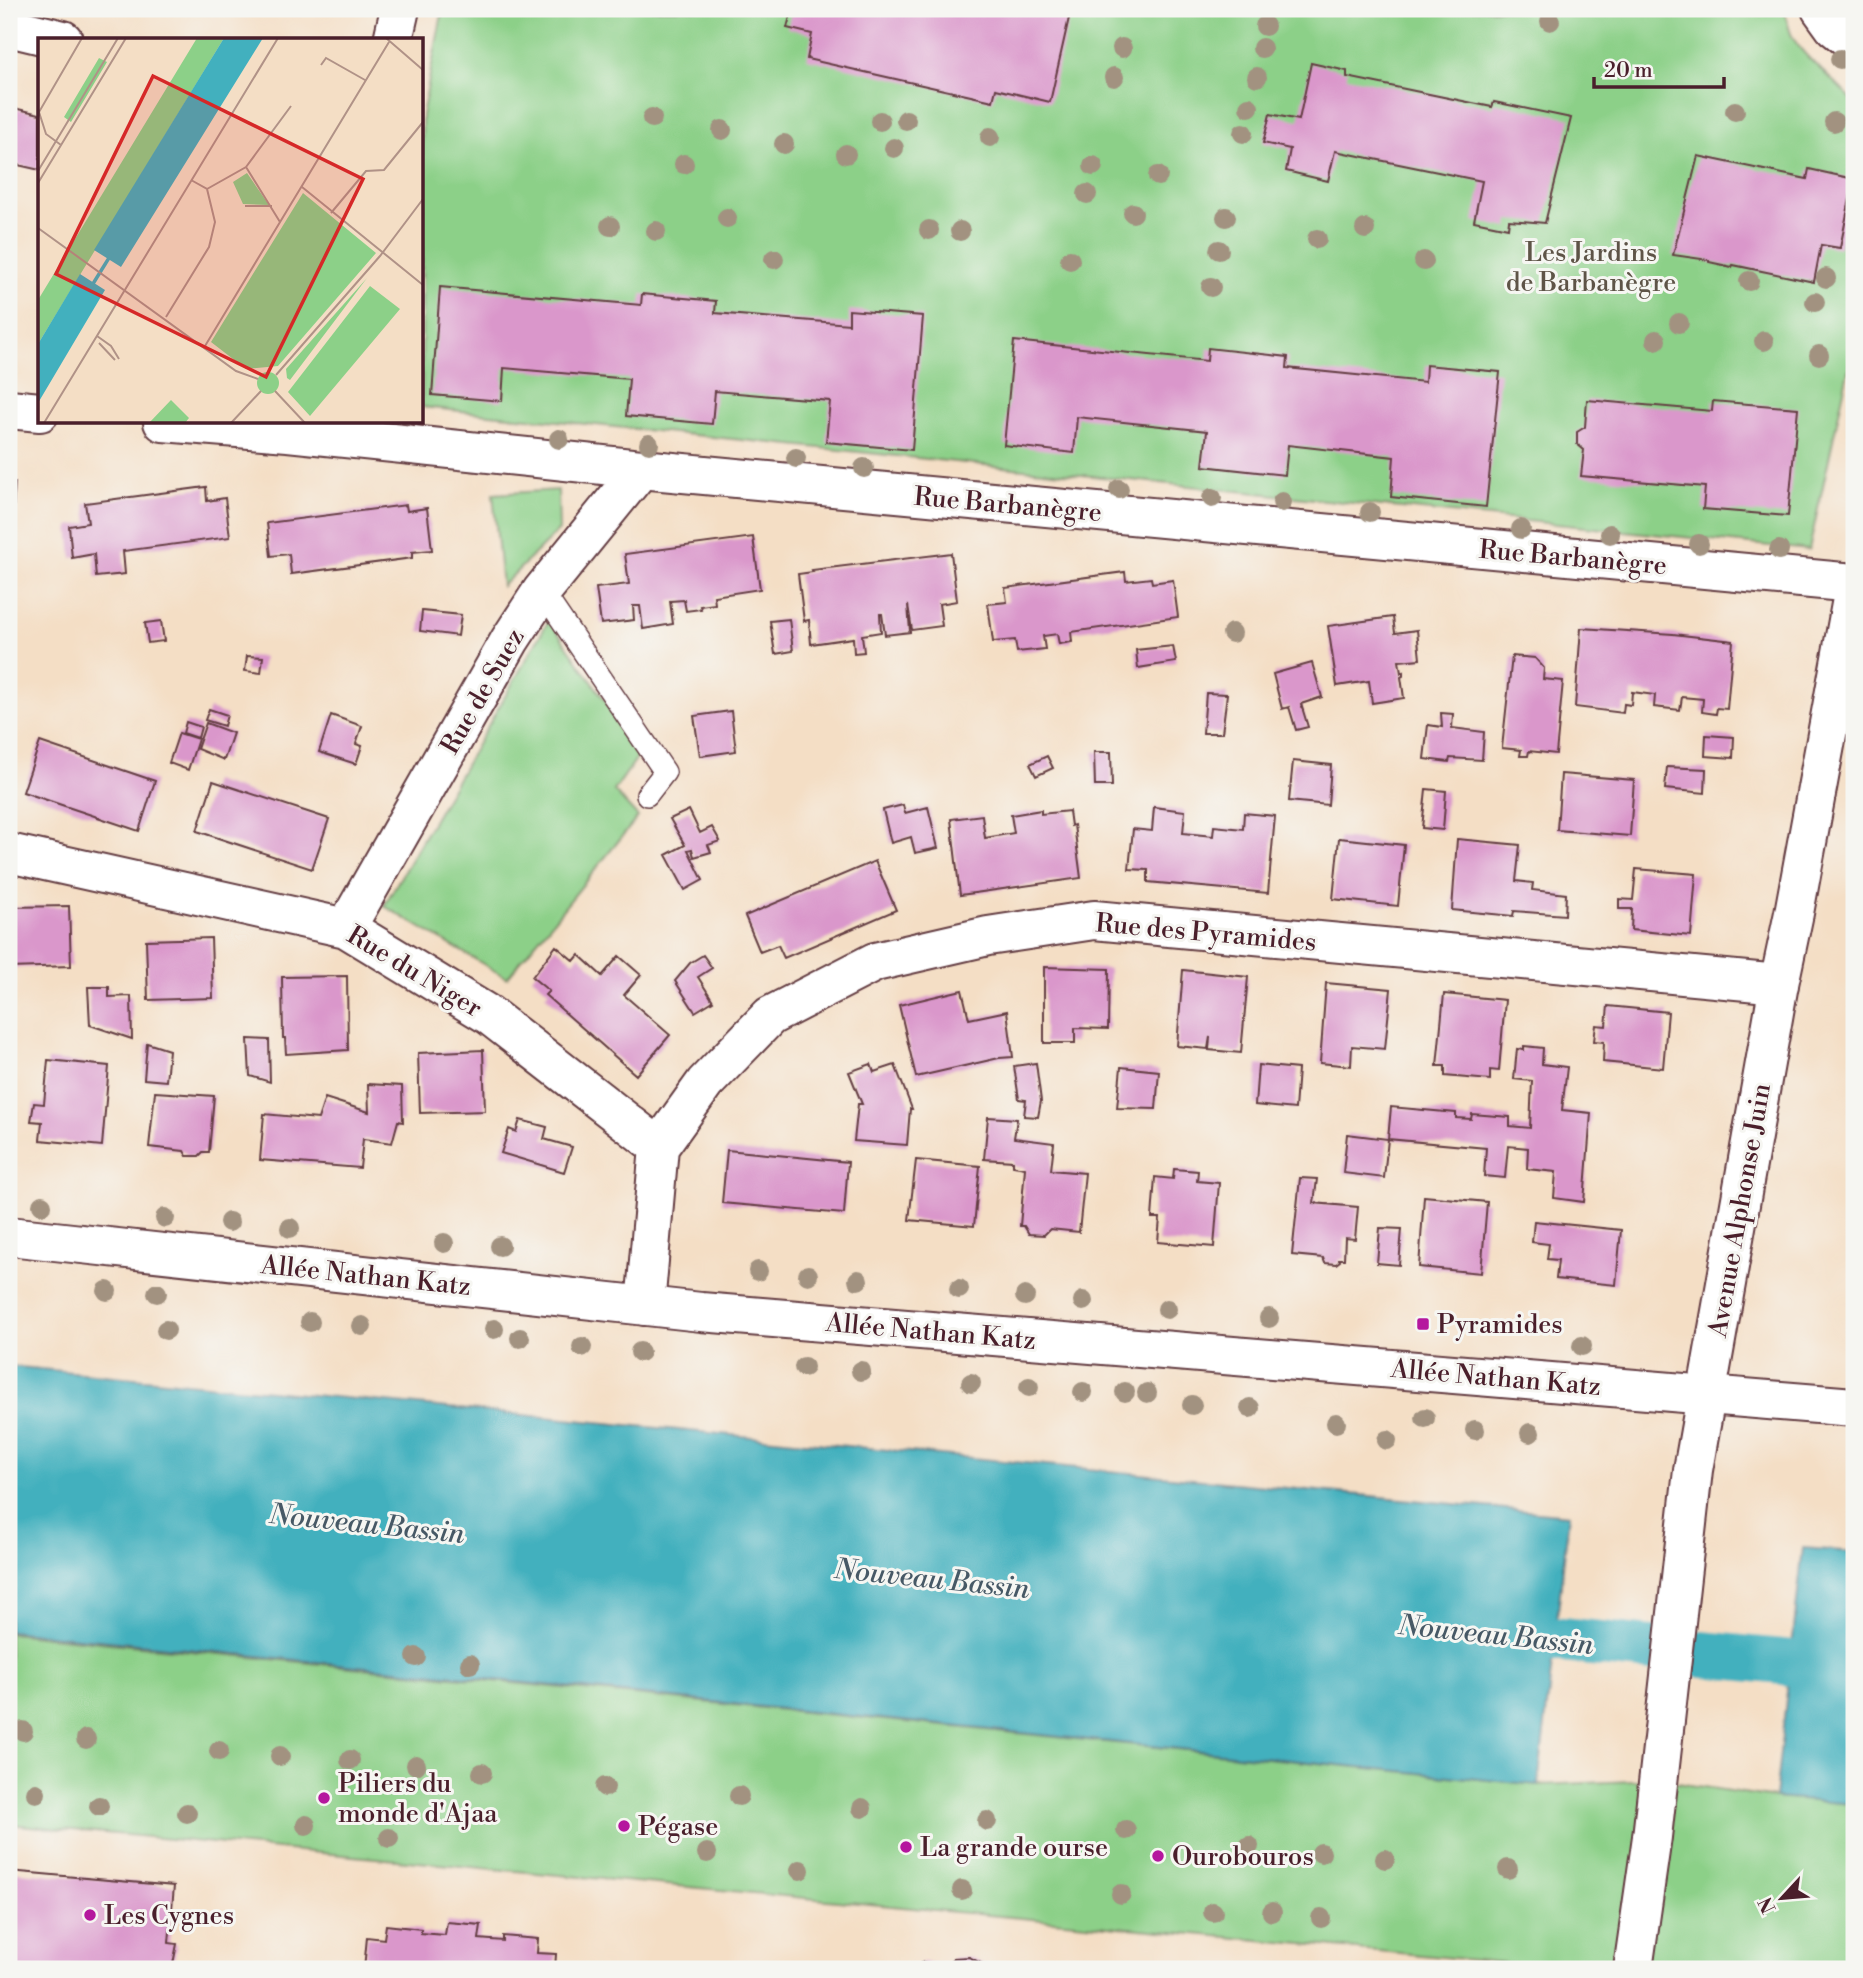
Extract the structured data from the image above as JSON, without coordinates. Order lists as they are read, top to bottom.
{
  "streets": {
    "street": [
      "Rue Barbanègre",
      "Rue de Suez",
      "Rue des Pyramides",
      "Rue du Niger",
      "Avenue Alphonse Juin",
      "Allée Nathan Katz"
    ]
  },
  "crossings": [
    ["Rue Barbanègre", "Rue de Suez"],
    ["Rue Barbanègre", "Avenue Alphonse Juin"],
    ["Rue de Suez", "Rue du Niger"],
    ["Rue des Pyramides", "Rue du Niger"],
    ["Rue des Pyramides", "Avenue Alphonse Juin"],
    ["Avenue Alphonse Juin", "Allée Nathan Katz"]
  ],
  "water": ["Nouveau Bassin"],
  "parks": ["Les Jardins de Barbanègre"],
  "places": {
    "transit": ["Pyramides"],
    "other": [
      "Piliers du monde d'Ajaa",
      "Pégase",
      "La grande ourse",
      "Ourobouros",
      "Les Cygnes"
    ]
  },
  "scale_bar": "20 m",
  "north": "bottom left"
}
